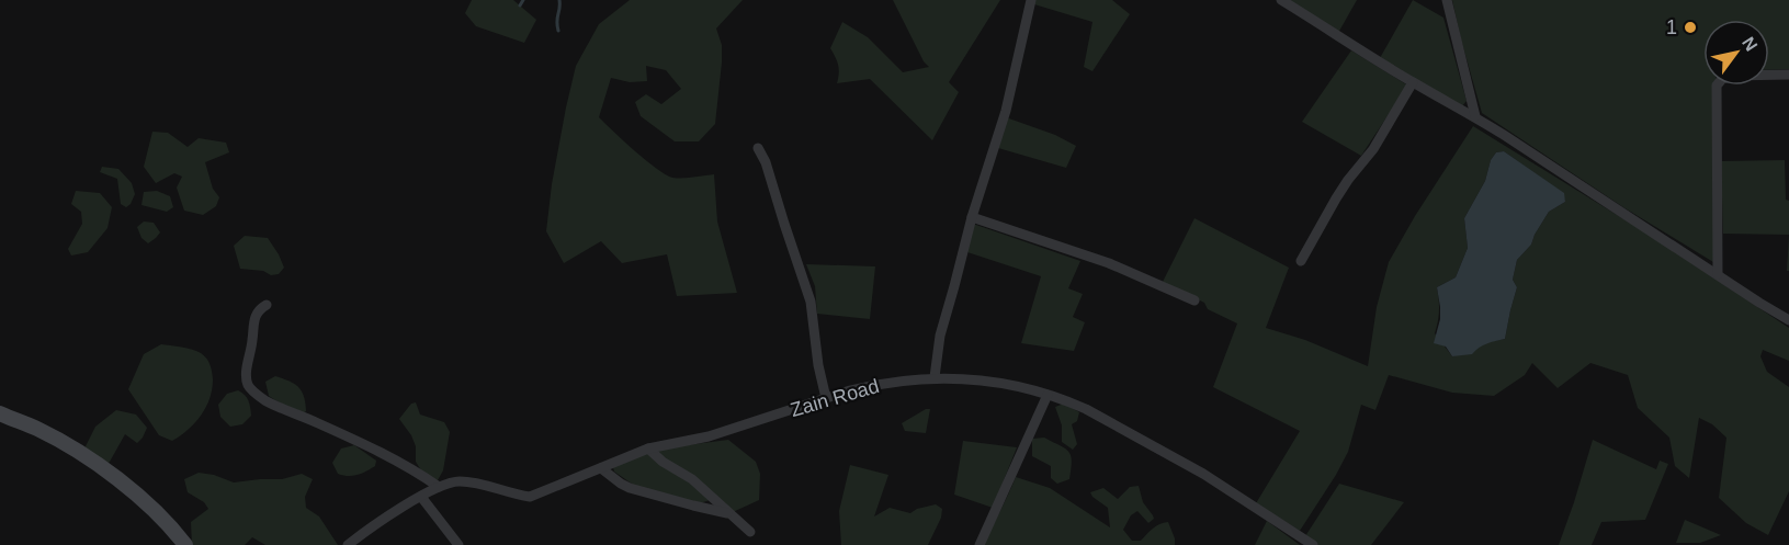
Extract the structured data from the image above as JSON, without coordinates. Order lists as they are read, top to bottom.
{
  "streets": {
    "street": ["Zain Road"]
  },
  "places": ["1"],
  "north": "top right"
}
